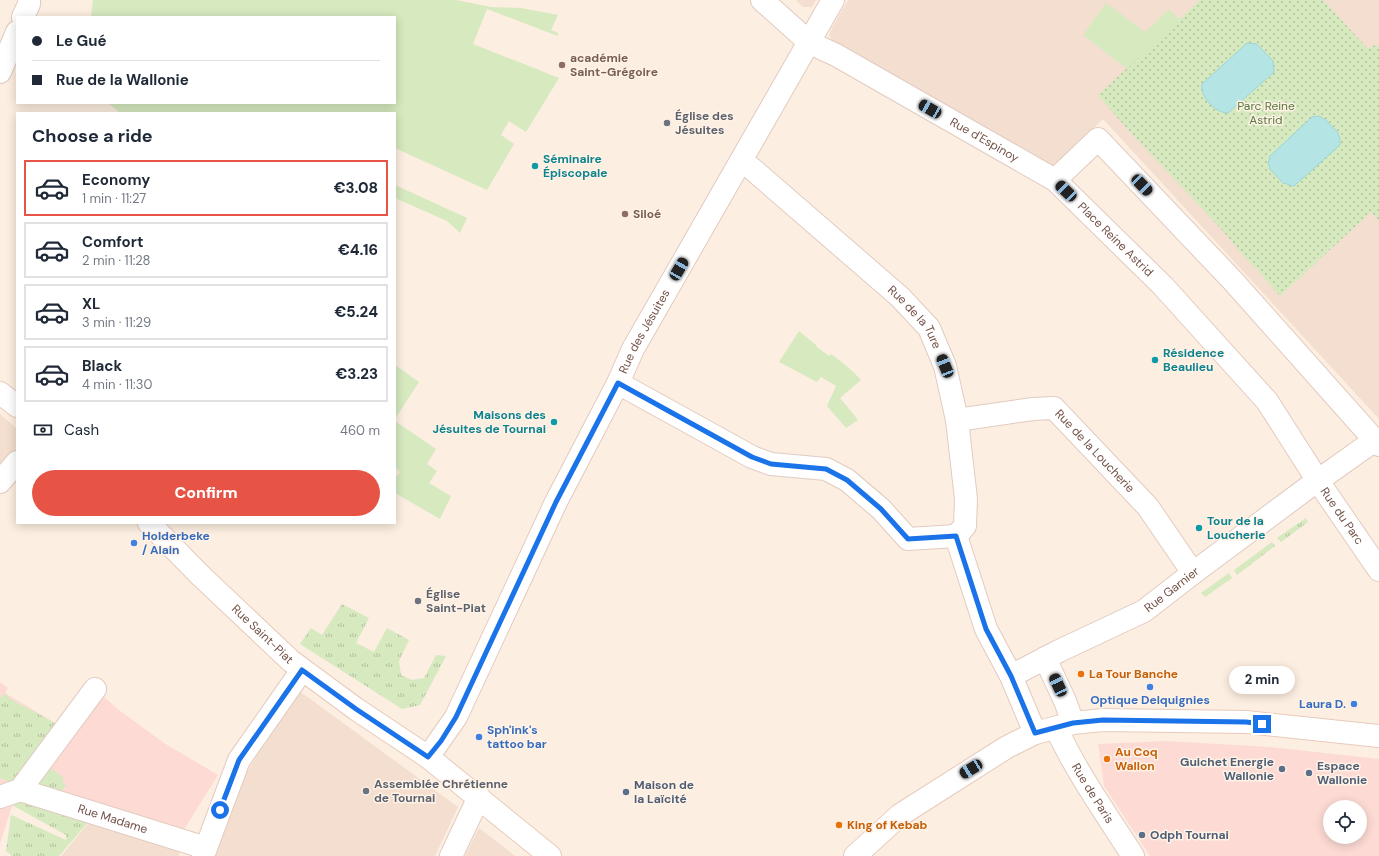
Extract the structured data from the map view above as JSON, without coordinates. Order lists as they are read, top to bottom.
{
  "streets": {
    "street": [
      "Rue d'Espinoy",
      "Place Reine Astrid",
      "Rue de la Ture",
      "Rue des Jésuites",
      "Rue de la Loucherie",
      "Rue du Parc",
      "Rue Garnier",
      "Rue Saint-Piat",
      "Rue de Paris",
      "Rue Madame"
    ]
  },
  "crossings": [
    ["Rue d'Espinoy", "Place Reine Astrid"],
    ["Rue d'Espinoy", "Rue des Jésuites"],
    ["Place Reine Astrid", "Rue du Parc"],
    ["Place Reine Astrid", "Rue Garnier"],
    ["Rue de la Ture", "Rue des Jésuites"],
    ["Rue de la Ture", "Rue de la Loucherie"],
    ["Rue des Jésuites", "Rue Saint-Piat"],
    ["Rue de la Loucherie", "Rue Garnier"],
    ["Rue du Parc", "Rue Garnier"],
    ["Rue Garnier", "Rue de Paris"],
    ["Rue Saint-Piat", "Rue Madame"]
  ],
  "parks": ["Parc Reine Astrid"],
  "places": [
    "académie Saint-Grégoire",
    "Église des Jésuites",
    "Séminaire Épiscopale",
    "Siloé",
    "Résidence Beaulieu",
    "Maisons des Jésuites de Tournai",
    "Tour de la Loucherie",
    "Holderbeke / Alain",
    "Église Saint-Piat",
    "La Tour Banche",
    "Optique Delquignies",
    "Laura D.",
    "Sph'ink's tattoo bar",
    "Au Coq Wallon",
    "Guichet Energie Wallonie",
    "Espace Wallonie",
    "Assemblée Chrétienne de Tournai",
    "Maison de la Laïcité",
    "King of Kebab",
    "Odph Tournai"
  ],
  "page": {
    "banner": ["Le Gué", "Rue de la Wallonie"],
    "heading": "Choose a ride",
    "list": [
      {
        "name": "Economy",
        "note": "1 min · 11:27",
        "value": "€3.08"
      },
      {
        "name": "Comfort",
        "note": "2 min · 11:28",
        "value": "€4.16"
      },
      {
        "name": "XL",
        "note": "3 min · 11:29",
        "value": "€5.24"
      },
      {
        "name": "Black",
        "note": "4 min · 11:30",
        "value": "€3.23"
      }
    ],
    "pay": ["Cash", "460 m"],
    "buttons": "Confirm",
    "bubble": "2 min"
  }
}
